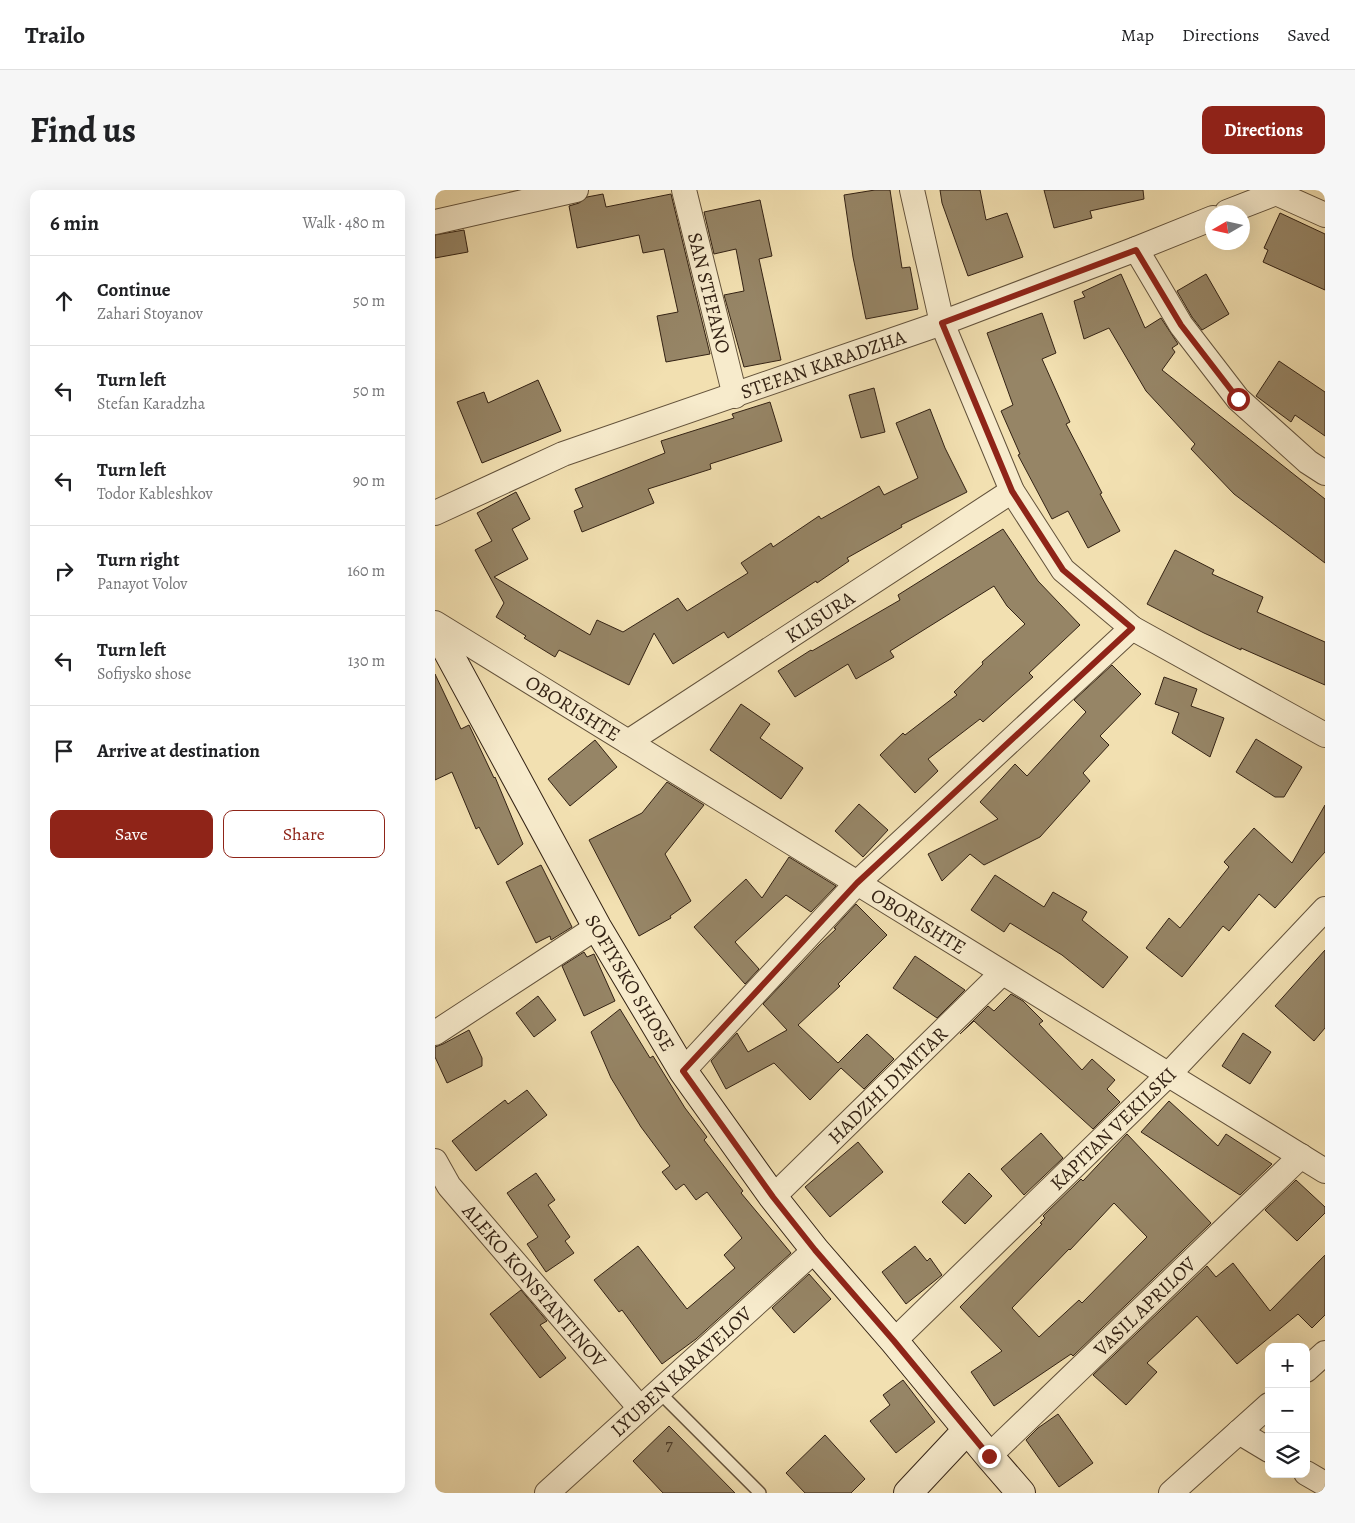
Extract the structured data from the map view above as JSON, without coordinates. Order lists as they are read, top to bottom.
{
  "streets": {
    "main road": ["SOFIYSKO SHOSE"],
    "street": [
      "SAN STEFANO",
      "STEFAN KARADZHA",
      "KLISURA",
      "OBORISHTE",
      "HADZHI DIMITAR",
      "KAPITAN VEKILSKI",
      "ALEKO KONSTANTINOV",
      "VASIL APRILOV",
      "LYUBEN KARAVELOV"
    ]
  },
  "crossings": [
    ["SAN STEFANO", "STEFAN KARADZHA"],
    ["KLISURA", "OBORISHTE"],
    ["OBORISHTE", "HADZHI DIMITAR"],
    ["OBORISHTE", "KAPITAN VEKILSKI"],
    ["OBORISHTE", "VASIL APRILOV"],
    ["SOFIYSKO SHOSE", "HADZHI DIMITAR"],
    ["SOFIYSKO SHOSE", "KAPITAN VEKILSKI"],
    ["SOFIYSKO SHOSE", "VASIL APRILOV"],
    ["SOFIYSKO SHOSE", "LYUBEN KARAVELOV"],
    ["ALEKO KONSTANTINOV", "LYUBEN KARAVELOV"]
  ],
  "house_numbers": ["7"],
  "north": "left",
  "page": {
    "header": "Trailo",
    "nav": ["Map", "Directions", "Saved"],
    "title": "Find us",
    "buttons": [
      "Directions",
      ["Save", "Share"]
    ],
    "heading": ["6 min", "Walk · 480 m"],
    "list": [
      ["Continue", "Zahari Stoyanov", "50 m"],
      ["Turn left", "Stefan Karadzha", "50 m"],
      ["Turn left", "Todor Kableshkov", "90 m"],
      ["Turn right", "Panayot Volov", "160 m"],
      ["Turn left", "Sofiysko shose", "130 m"],
      "Arrive at destination"
    ],
    "map_buttons": ["+", "−"]
  }
}
